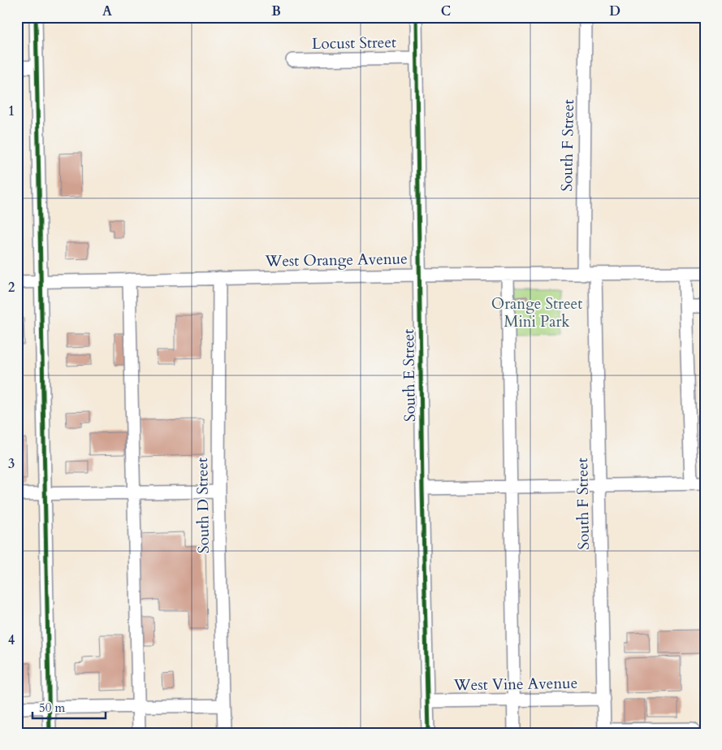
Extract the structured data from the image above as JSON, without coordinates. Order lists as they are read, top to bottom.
{
  "streets": {
    "street": [
      "Locust Street",
      "South F Street",
      "West Orange Avenue",
      "South E Street",
      "South D Street",
      "West Vine Avenue"
    ]
  },
  "crossings": [
    ["Locust Street", "South E Street"],
    ["South F Street", "West Orange Avenue"],
    ["South F Street", "West Vine Avenue"],
    ["West Orange Avenue", "South E Street"],
    ["West Orange Avenue", "South D Street"],
    ["South E Street", "West Vine Avenue"]
  ],
  "parks": ["Orange Street Mini Park"],
  "scale_bar": "50 m",
  "grid": {
    "columns": [
      "A",
      "B",
      "C",
      "D"
    ],
    "rows": [
      "1",
      "2",
      "3",
      "4"
    ]
  }
}
